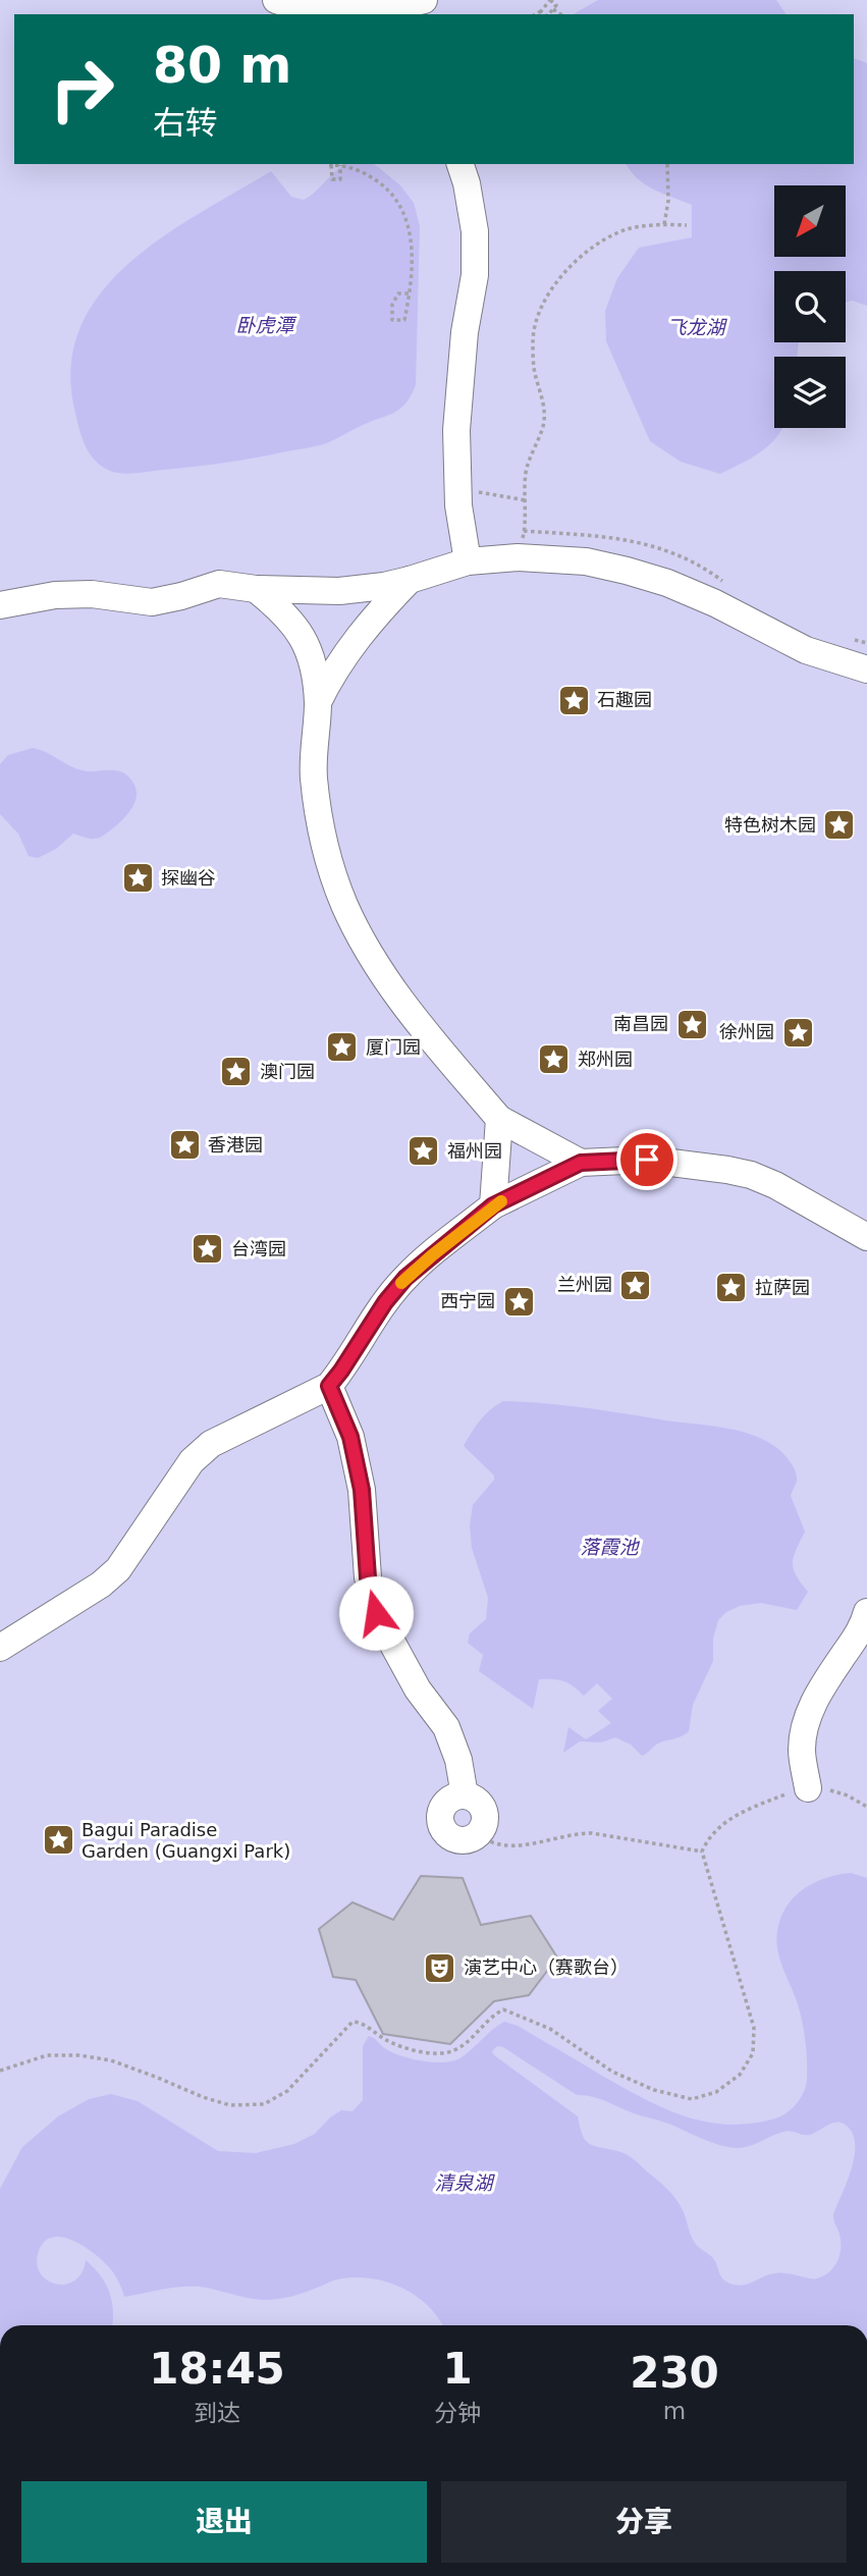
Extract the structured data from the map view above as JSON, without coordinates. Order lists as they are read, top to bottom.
{
  "water": [
    "卧虎潭",
    "飞龙湖",
    "落霞池",
    "清泉湖"
  ],
  "places": {
    "place": [
      "石趣园",
      "特色树木园",
      "探幽谷",
      "南昌园",
      "徐州园",
      "厦门园",
      "郑州园",
      "澳门园",
      "香港园",
      "福州园",
      "台湾园",
      "兰州园",
      "拉萨园",
      "西宁园",
      "Bagui Paradise Garden (Guangxi Park)"
    ],
    "theatre": ["演艺中心（赛歌台）"]
  },
  "north": "bottom left",
  "page": {
    "turn": ["80 m", "右转"],
    "eta": [
      "18:45",
      "到达",
      "1",
      "分钟",
      "230",
      "m"
    ],
    "buttons": ["退出", "分享"]
  }
}
